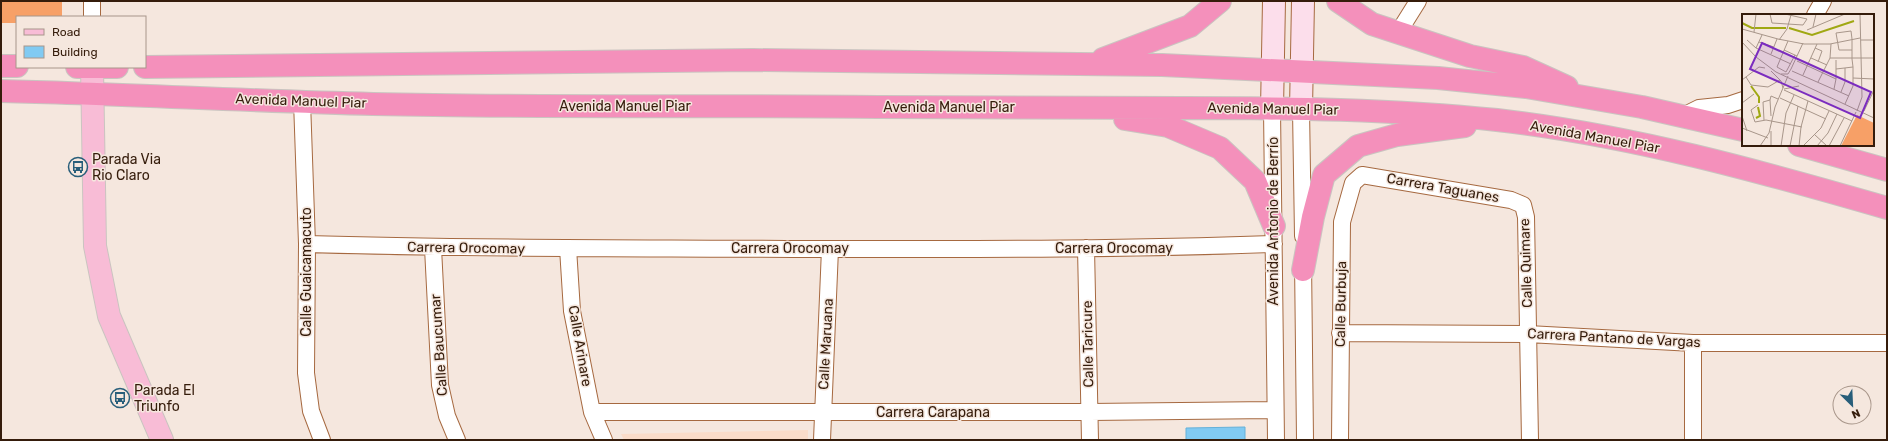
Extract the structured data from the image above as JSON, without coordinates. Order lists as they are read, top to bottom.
{
  "streets": {
    "highway": ["Avenida Manuel Piar"],
    "street": [
      "Carrera Taguanes",
      "Avenida Antonio de Berrío",
      "Carrera Orocomay",
      "Calle Quimare",
      "Calle Guaicamacuto",
      "Calle Burbuja",
      "Carrera Pantano de Vargas",
      "Calle Maruana",
      "Calle Taricure",
      "Calle Baucumar",
      "Calle Arinare",
      "Carrera Carapana"
    ]
  },
  "crossings": [
    ["Avenida Manuel Piar", "Avenida Antonio de Berrío"],
    ["Avenida Manuel Piar", "Calle Guaicamacuto"],
    ["Carrera Taguanes", "Calle Quimare"],
    ["Carrera Taguanes", "Calle Burbuja"],
    ["Avenida Antonio de Berrío", "Carrera Orocomay"],
    ["Avenida Antonio de Berrío", "Carrera Carapana"],
    ["Carrera Orocomay", "Calle Guaicamacuto"],
    ["Carrera Orocomay", "Calle Maruana"],
    ["Carrera Orocomay", "Calle Taricure"],
    ["Carrera Orocomay", "Calle Baucumar"],
    ["Carrera Orocomay", "Calle Arinare"],
    ["Calle Quimare", "Carrera Pantano de Vargas"],
    ["Calle Burbuja", "Carrera Pantano de Vargas"],
    ["Calle Maruana", "Carrera Carapana"],
    ["Calle Taricure", "Carrera Carapana"],
    ["Calle Arinare", "Carrera Carapana"]
  ],
  "places": {
    "bus stop": ["Parada Via Rio Claro", "Parada El Triunfo"]
  },
  "legend": ["Road", "Building"],
  "north": "bottom right"
}
